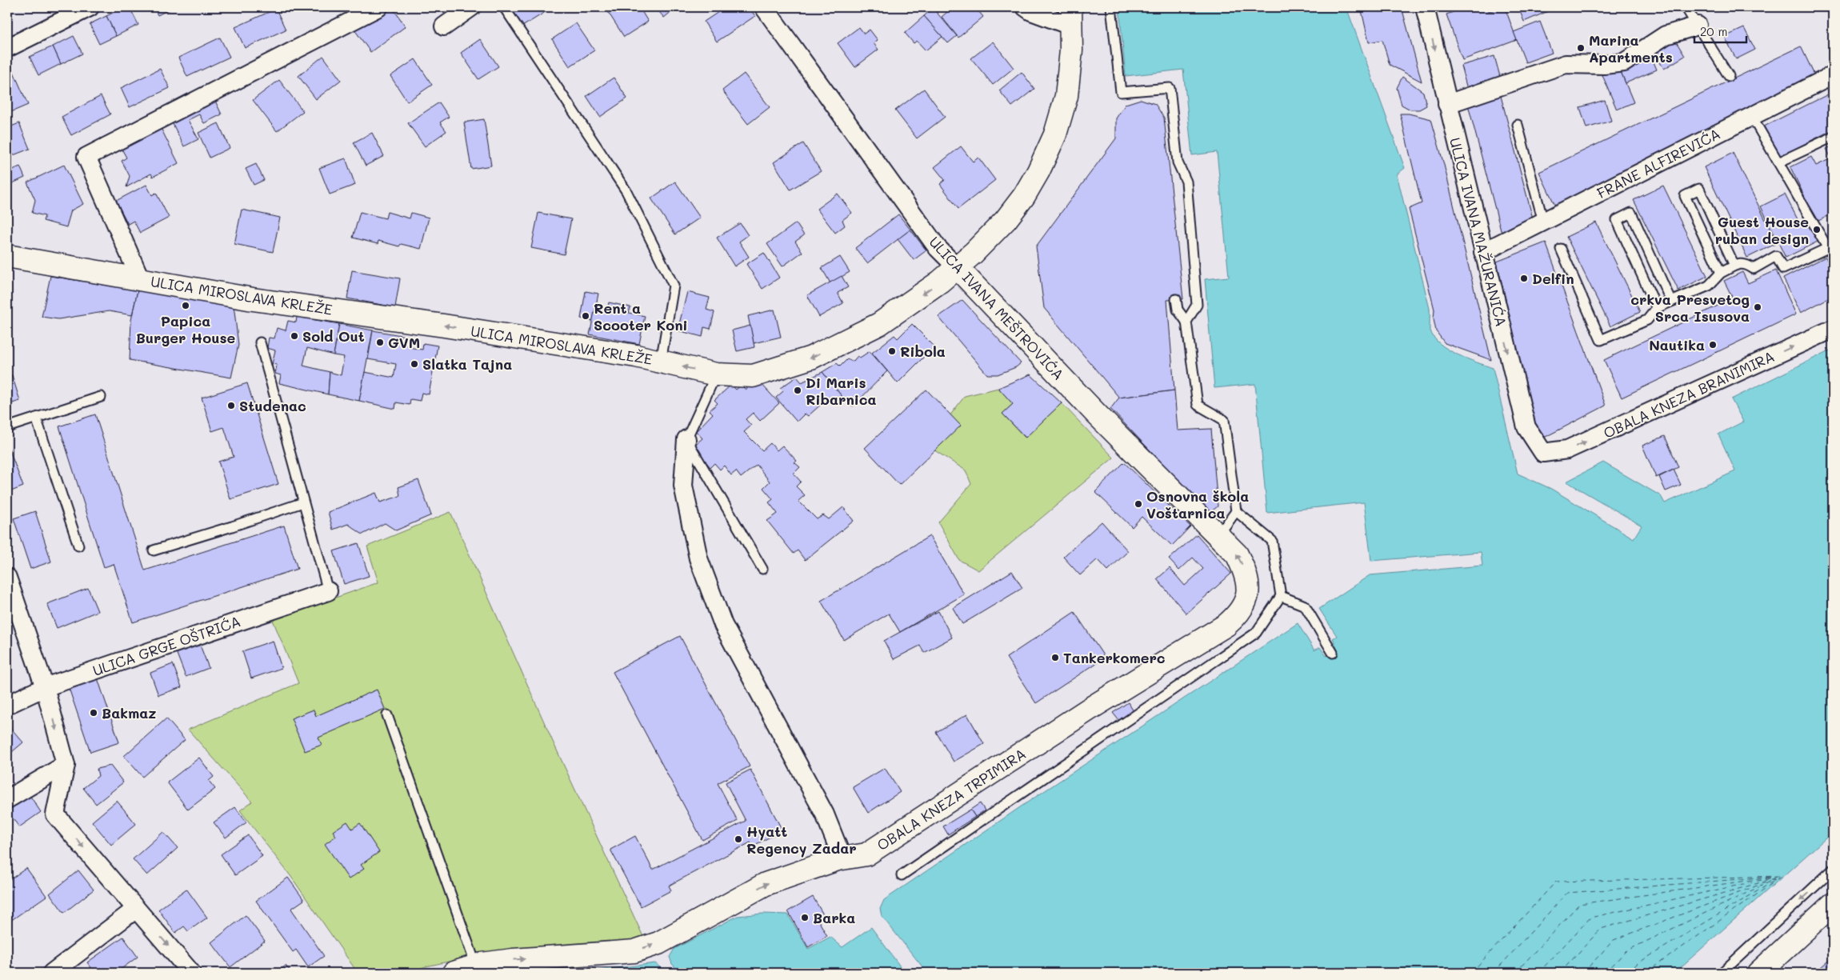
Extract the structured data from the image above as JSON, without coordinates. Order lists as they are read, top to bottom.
{
  "streets": {
    "street": [
      "FRANE ALFIREVIĆA",
      "ULICA IVANA MAŽURANIĆA",
      "ULICA MIROSLAVA KRLEŽE",
      "ULICA IVANA MEŠTROVIĆA",
      "OBALA KNEZA BRANIMIRA",
      "ULICA GRGE OŠTRIĆA",
      "OBALA KNEZA TRPIMIRA"
    ]
  },
  "crossings": [
    ["FRANE ALFIREVIĆA", "ULICA IVANA MAŽURANIĆA"],
    ["ULICA IVANA MAŽURANIĆA", "OBALA KNEZA BRANIMIRA"],
    ["ULICA MIROSLAVA KRLEŽE", "ULICA IVANA MEŠTROVIĆA"],
    ["ULICA IVANA MEŠTROVIĆA", "OBALA KNEZA TRPIMIRA"]
  ],
  "one_way": [
    "ULICA IVANA MAŽURANIĆA",
    "ULICA MIROSLAVA KRLEŽE",
    "OBALA KNEZA BRANIMIRA",
    "OBALA KNEZA TRPIMIRA"
  ],
  "places": [
    "Marina Apartments",
    "Guest House ruban design",
    "Delfin",
    "Papica Burger House",
    "crkva Presvetog Srca Isusova",
    "Rent a Scooter Koni",
    "Sold Out",
    "GVM",
    "Nautika",
    "Ribola",
    "Slatka Tajna",
    "Di Maris Ribarnica",
    "Studenac",
    "Osnovna škola Voštarnica",
    "Tankerkomerc",
    "Bakmaz",
    "Hyatt Regency Zadar",
    "Barka"
  ],
  "scale_bar": "20 m"
}
